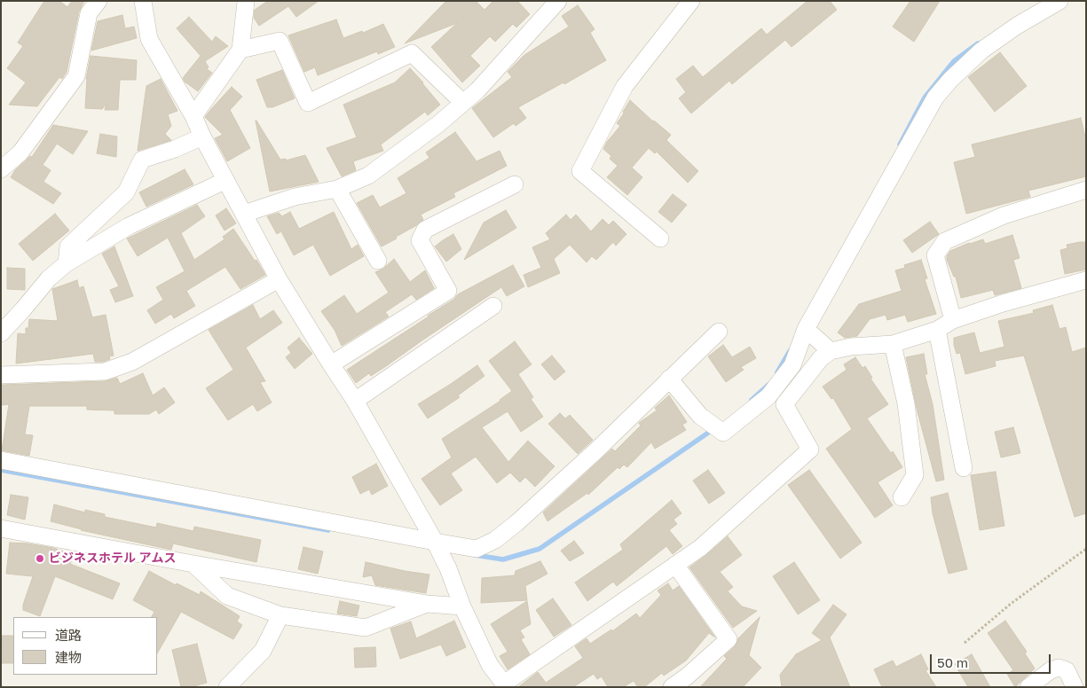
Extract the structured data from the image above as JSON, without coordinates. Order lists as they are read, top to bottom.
{
  "places": ["ビジネスホテル アムス"],
  "legend": ["道路", "建物"],
  "scale_bar": "50 m"
}
